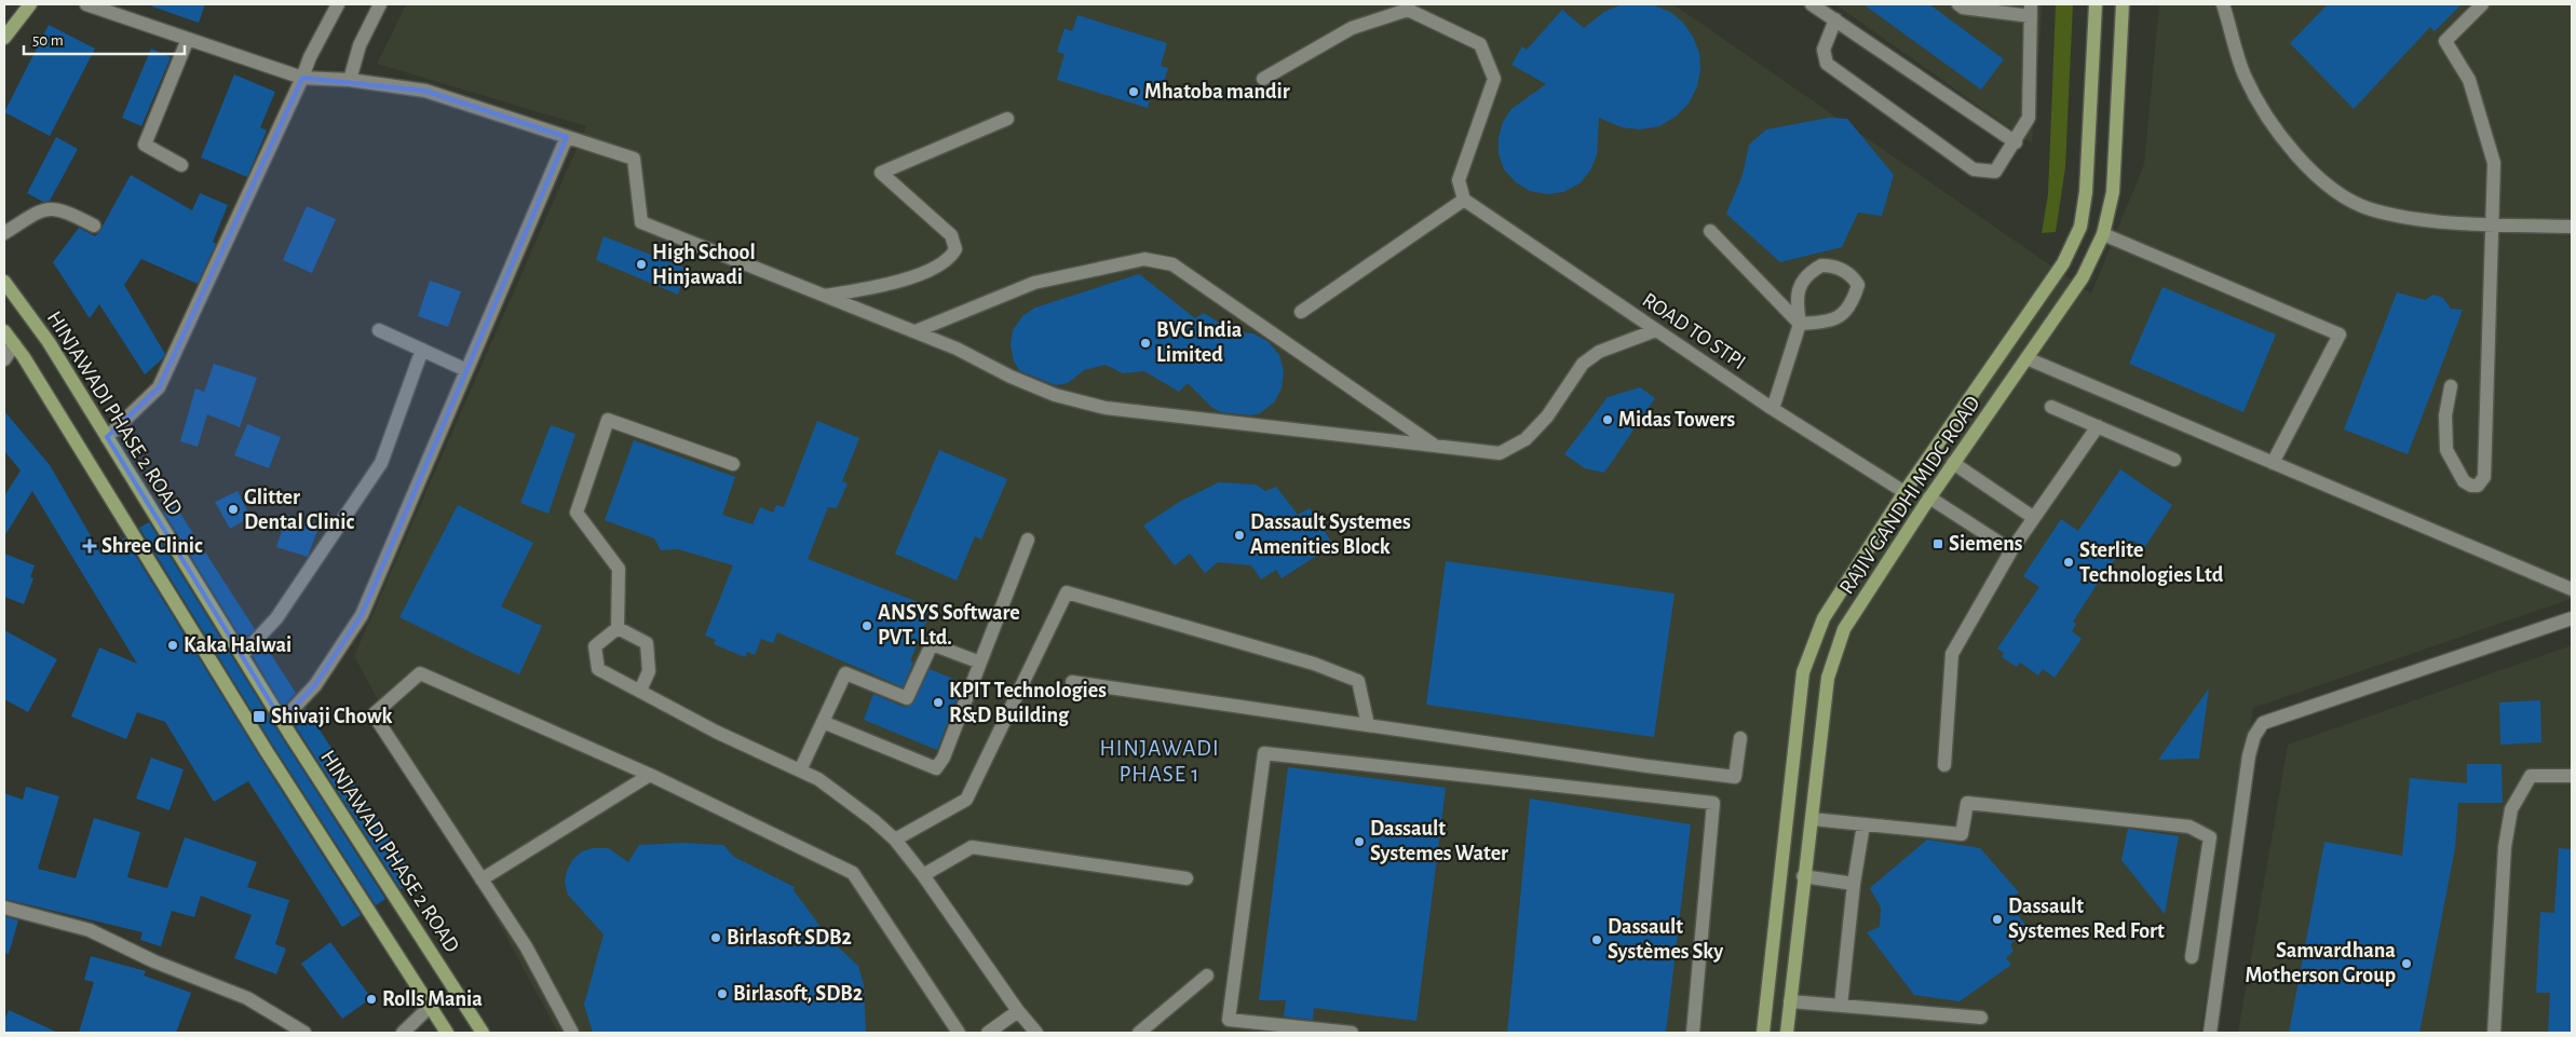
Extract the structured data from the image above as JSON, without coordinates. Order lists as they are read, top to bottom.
{
  "streets": {
    "main road": ["HINJAWADI PHASE 2 ROAD", "RAJIV GANDHI MIDC ROAD"],
    "street": ["ROAD TO STPI"]
  },
  "crossings": [
    ["ROAD TO STPI", "RAJIV GANDHI MIDC ROAD"]
  ],
  "districts": ["HINJAWADI PHASE 1"],
  "places": {
    "other": [
      "Mhatoba mandir",
      "High School Hinjawadi",
      "BVG India Limited",
      "Midas Towers",
      "Glitter Dental Clinic",
      "Dassault Systemes Amenities Block",
      "Sterlite Technologies Ltd",
      "ANSYS Software PVT. Ltd.",
      "Kaka Halwai",
      "KPIT Technologies R&D Building",
      "Dassault Systemes Water",
      "Dassault Systemes Red Fort",
      "Birlasoft SDB2",
      "Dassault Systèmes Sky",
      "Samvardhana Motherson Group",
      "Birlasoft, SDB2",
      "Rolls Mania"
    ],
    "transit": ["Siemens", "Shivaji Chowk"],
    "health": ["Shree Clinic"]
  },
  "scale_bar": "50 m"
}
